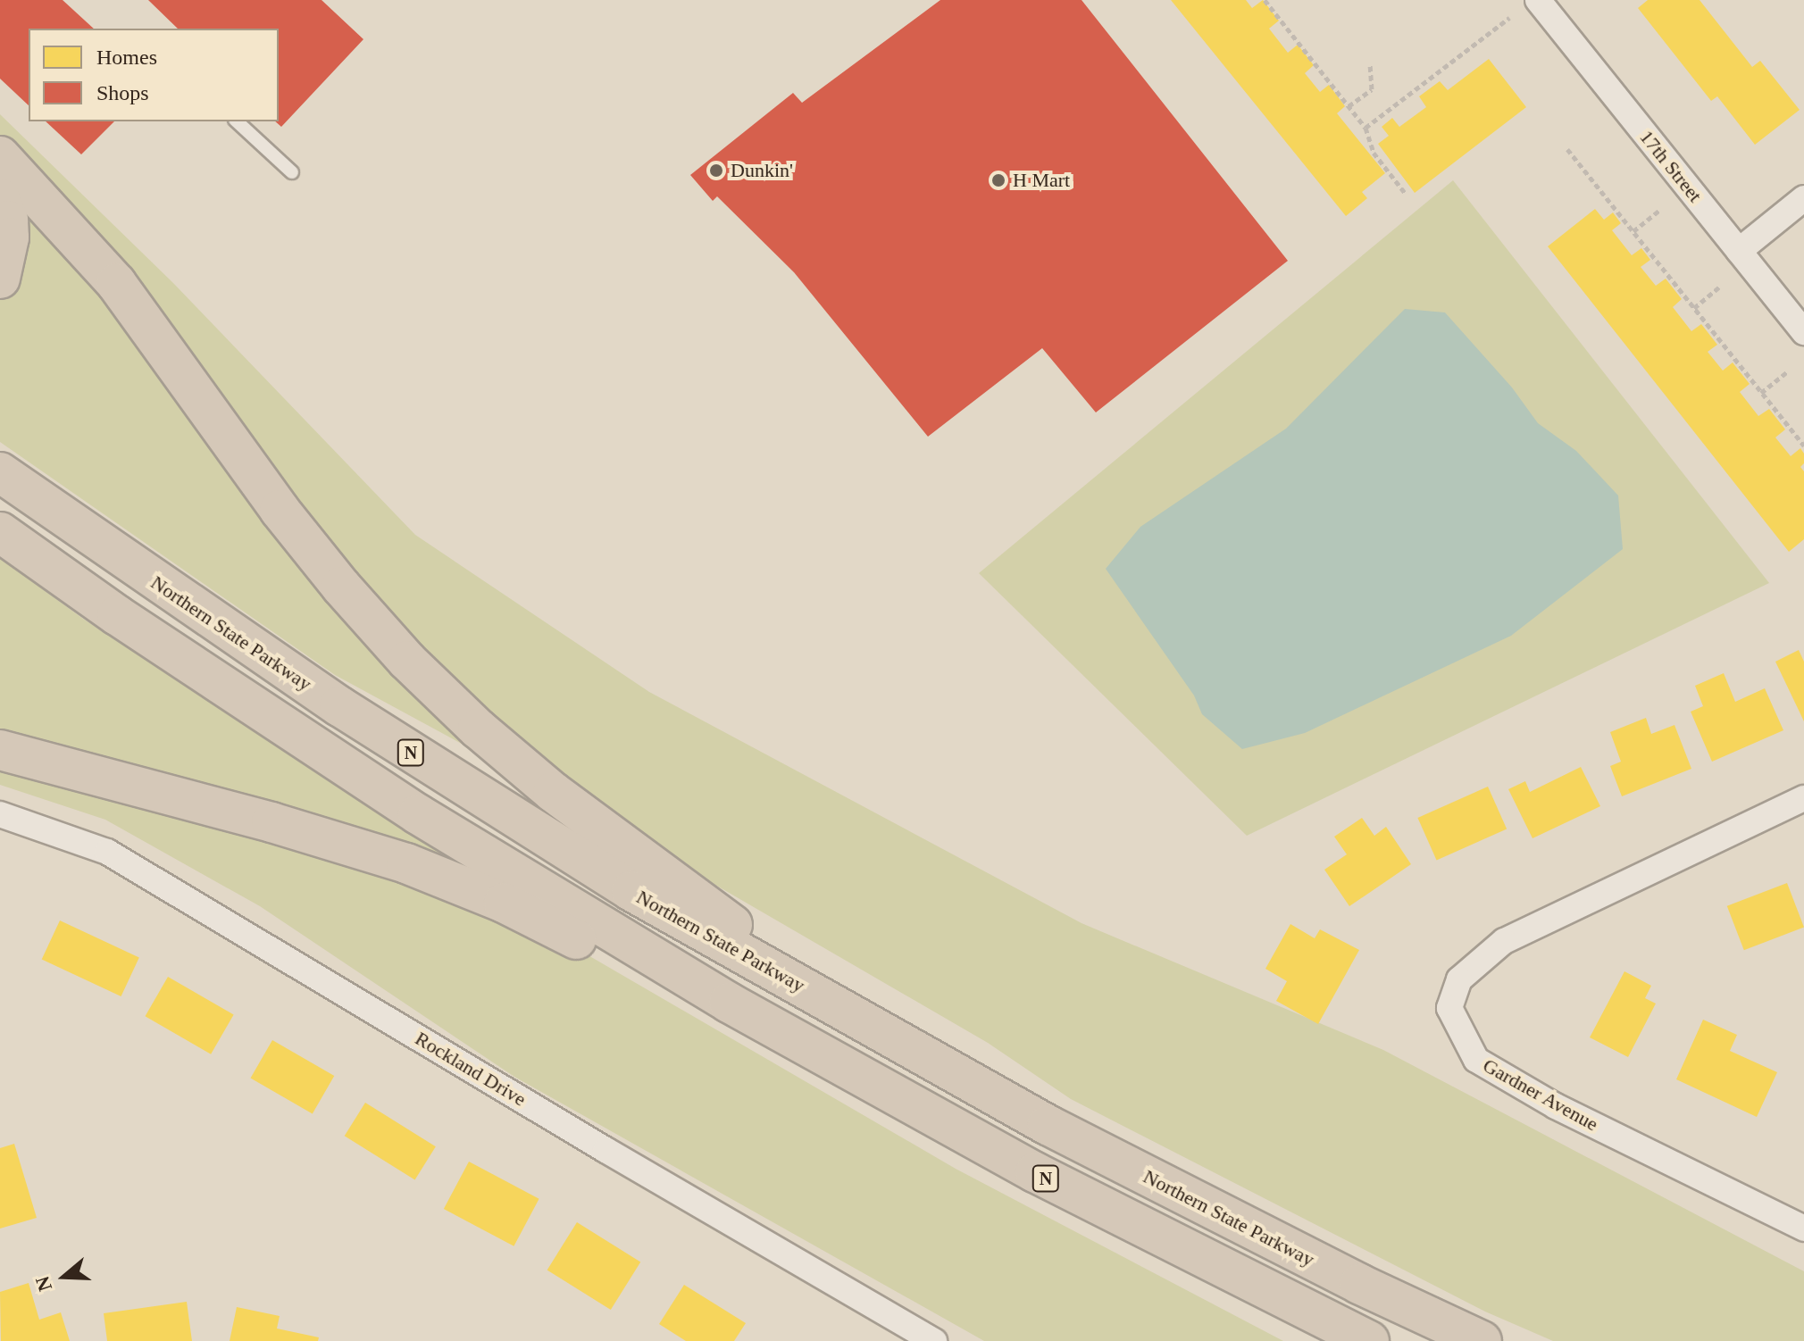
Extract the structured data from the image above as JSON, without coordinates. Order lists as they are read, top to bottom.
{
  "streets": {
    "highway": ["Northern State Parkway", "N"],
    "street": ["17th Street", "Rockland Drive", "Gardner Avenue"]
  },
  "places": ["Dunkin'", "H Mart"],
  "legend": ["Homes", "Shops"],
  "north": "left"
}
